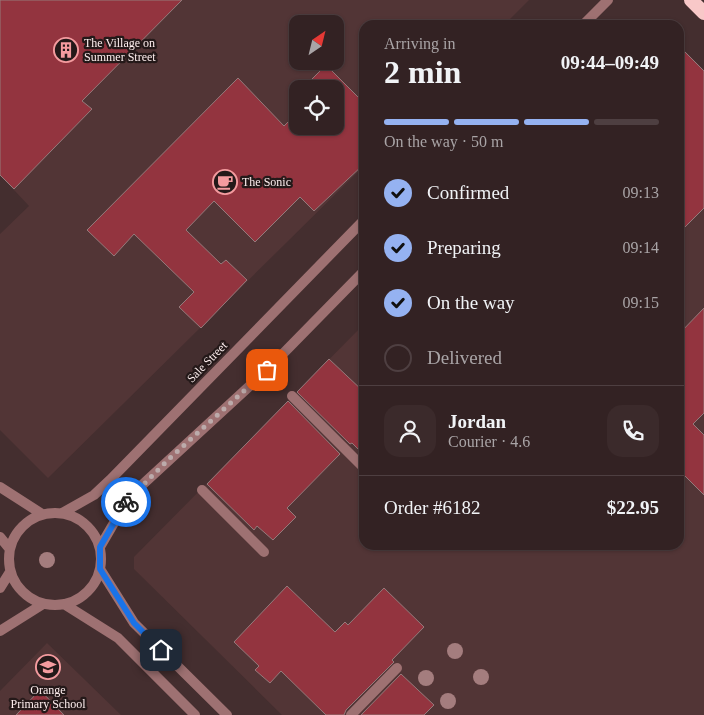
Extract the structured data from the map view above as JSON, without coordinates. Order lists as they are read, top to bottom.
{
  "streets": {
    "street": ["Sale Street"]
  },
  "places": {
    "building": ["The Village on Summer Street"],
    "cafe": ["The Sonic"],
    "school or university": ["Orange Primary School"]
  },
  "north": "top right",
  "page": {
    "heading": ["2 min", "Arriving in", "09:44–09:49"],
    "panel": [
      "Jordan",
      "Courier · 4.6",
      "Order #6182",
      "$22.95"
    ],
    "bar": "On the way · 50 m",
    "list": [
      ["Confirmed", "09:13"],
      ["Preparing", "09:14"],
      ["On the way", "09:15"],
      "Delivered"
    ]
  }
}
